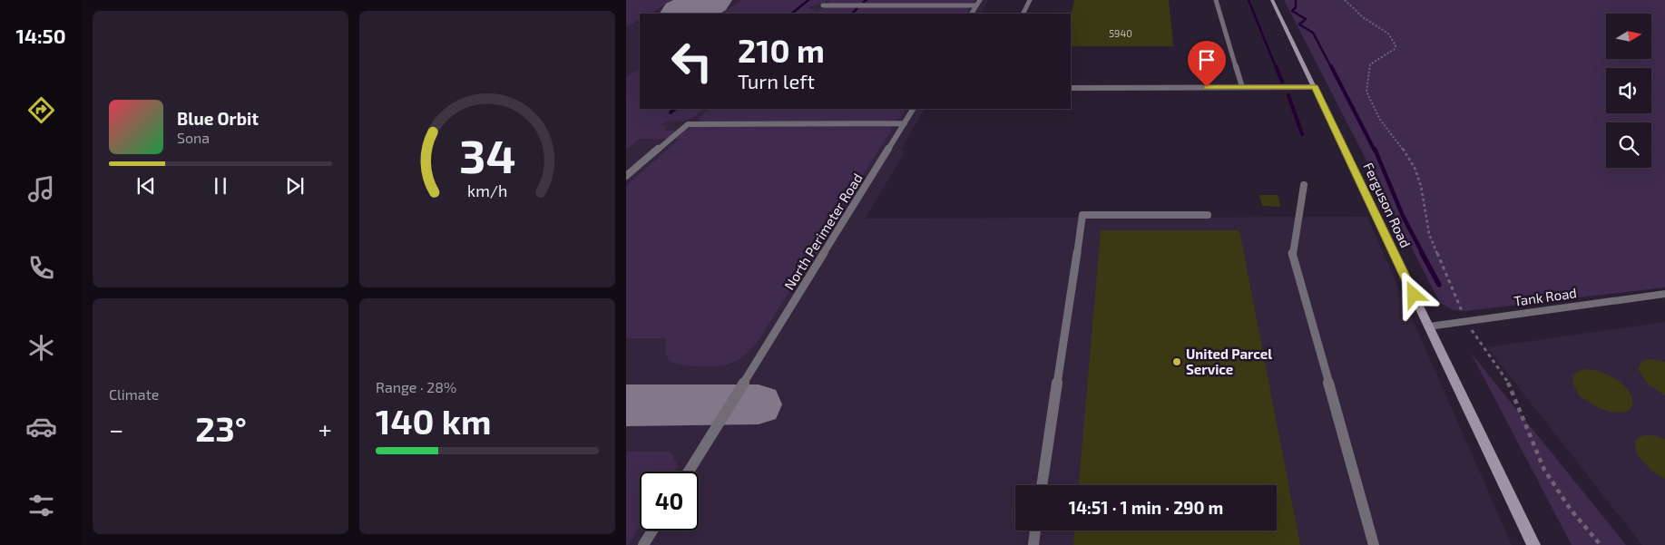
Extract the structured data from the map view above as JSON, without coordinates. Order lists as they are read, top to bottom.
{
  "streets": {
    "street": ["Ferguson Road", "Tank Road"],
    "lane": ["North Perimeter Road"]
  },
  "crossings": [
    ["Ferguson Road", "Tank Road"]
  ],
  "places": ["United Parcel Service"],
  "house_numbers": ["5940"],
  "north": "right",
  "page": {
    "tabs": "14:50",
    "turn": ["210 m", "Turn left"],
    "song": ["Blue Orbit", "Sona"],
    "tile": [
      "Climate",
      ["Range · 28%", "140 km"]
    ],
    "heat": ["−", "23°", "+"],
    "limit": "40",
    "trip": "14:51 · 1 min · 290 m",
    "gauge": ["34", "km/h"]
  }
}
